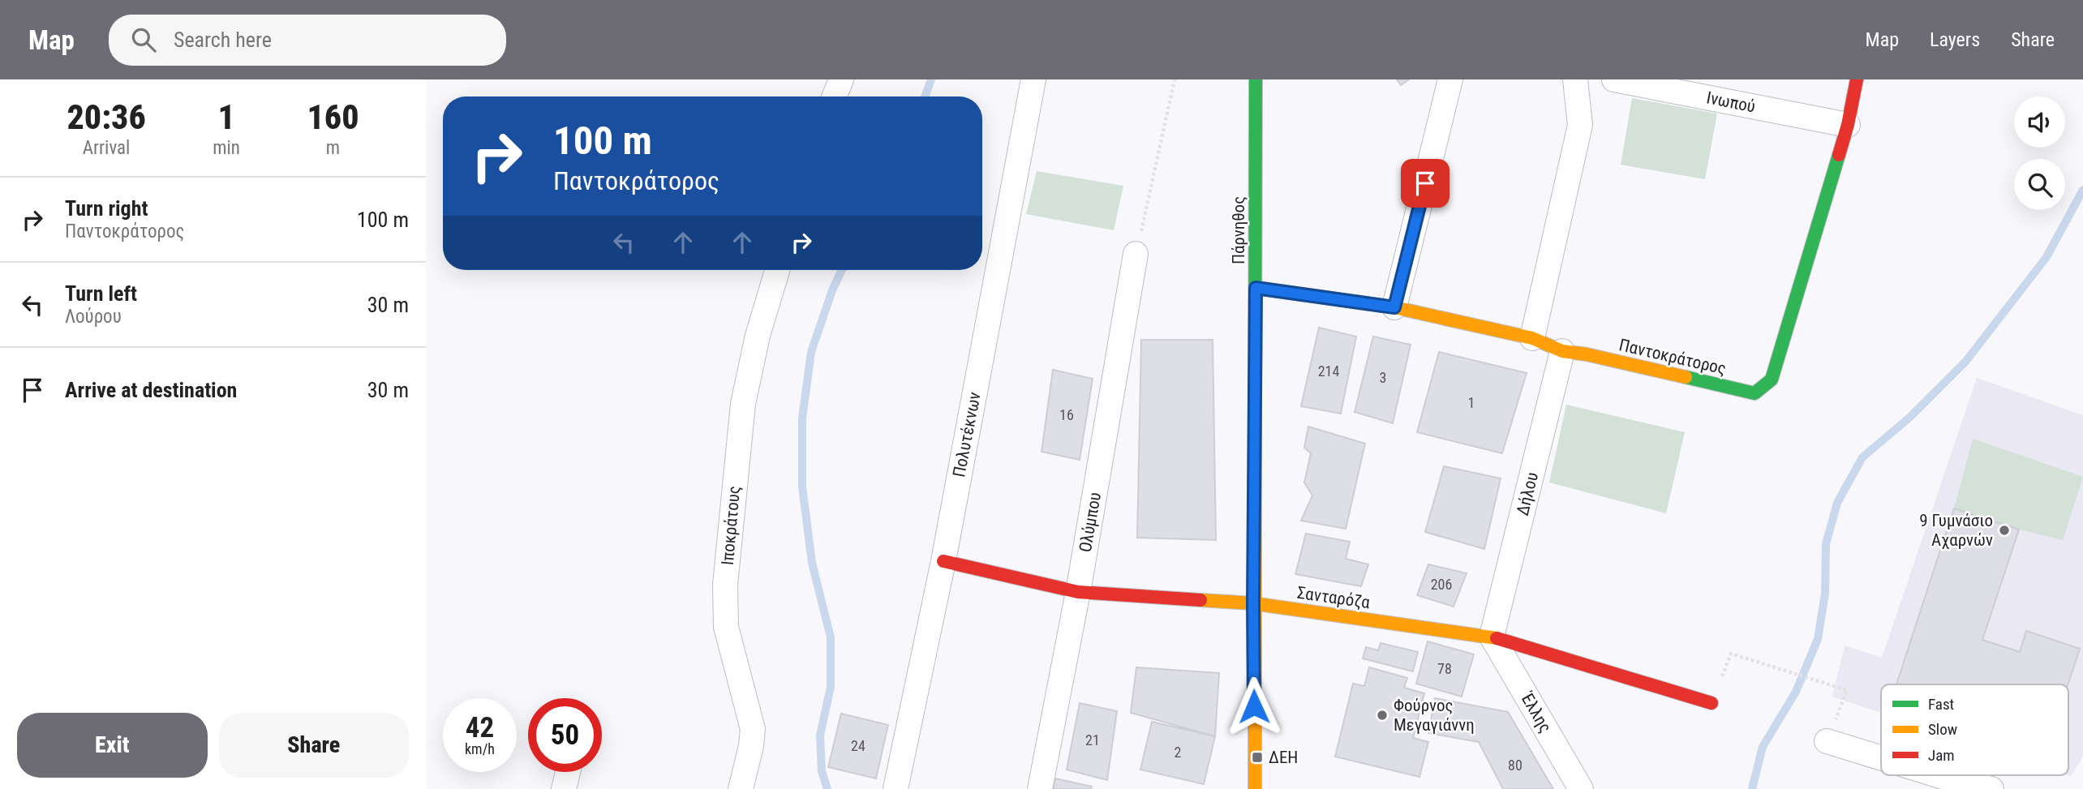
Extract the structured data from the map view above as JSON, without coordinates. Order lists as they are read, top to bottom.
{
  "streets": {
    "street": [
      "Ινωπού",
      "Πάρνηθος",
      "Παντοκράτορος",
      "Πολυτέκνων",
      "Δήλου",
      "Ολύμπου",
      "Ιποκράτους",
      "Σανταρόζα",
      "Έλλης"
    ]
  },
  "crossings": [
    ["Ινωπού", "Παντοκράτορος"],
    ["Πάρνηθος", "Παντοκράτορος"],
    ["Πάρνηθος", "Σανταρόζα"],
    ["Παντοκράτορος", "Δήλου"],
    ["Πολυτέκνων", "Σανταρόζα"],
    ["Δήλου", "Σανταρόζα"],
    ["Δήλου", "Έλλης"],
    ["Ολύμπου", "Σανταρόζα"],
    ["Σανταρόζα", "Έλλης"]
  ],
  "places": {
    "other": ["9 Γυμνάσιο Αχαρνών", "Φούρνος Μεγαγιάννη"],
    "transit": ["ΔΕΗ"]
  },
  "house_numbers": [
    "214",
    "3",
    "1",
    "16",
    "206",
    "78",
    "21",
    "24",
    "2",
    "80"
  ],
  "legend": ["Fast", "Slow", "Jam"],
  "page": {
    "header": "Map",
    "search": "Search here",
    "nav": ["Map", "Layers", "Share"],
    "eta": [
      "20:36",
      "Arrival",
      "1",
      "min",
      "160",
      "m"
    ],
    "turn": ["100 m", "Παντοκράτορος"],
    "list": [
      {
        "name": "Turn right",
        "note": "Παντοκράτορος",
        "value": "100 m"
      },
      {
        "name": "Turn left",
        "note": "Λούρου",
        "value": "30 m"
      },
      {
        "name": "Arrive at destination",
        "value": "30 m"
      }
    ],
    "speed": "42 km/h",
    "limit": "50",
    "buttons": ["Exit", "Share"]
  }
}
